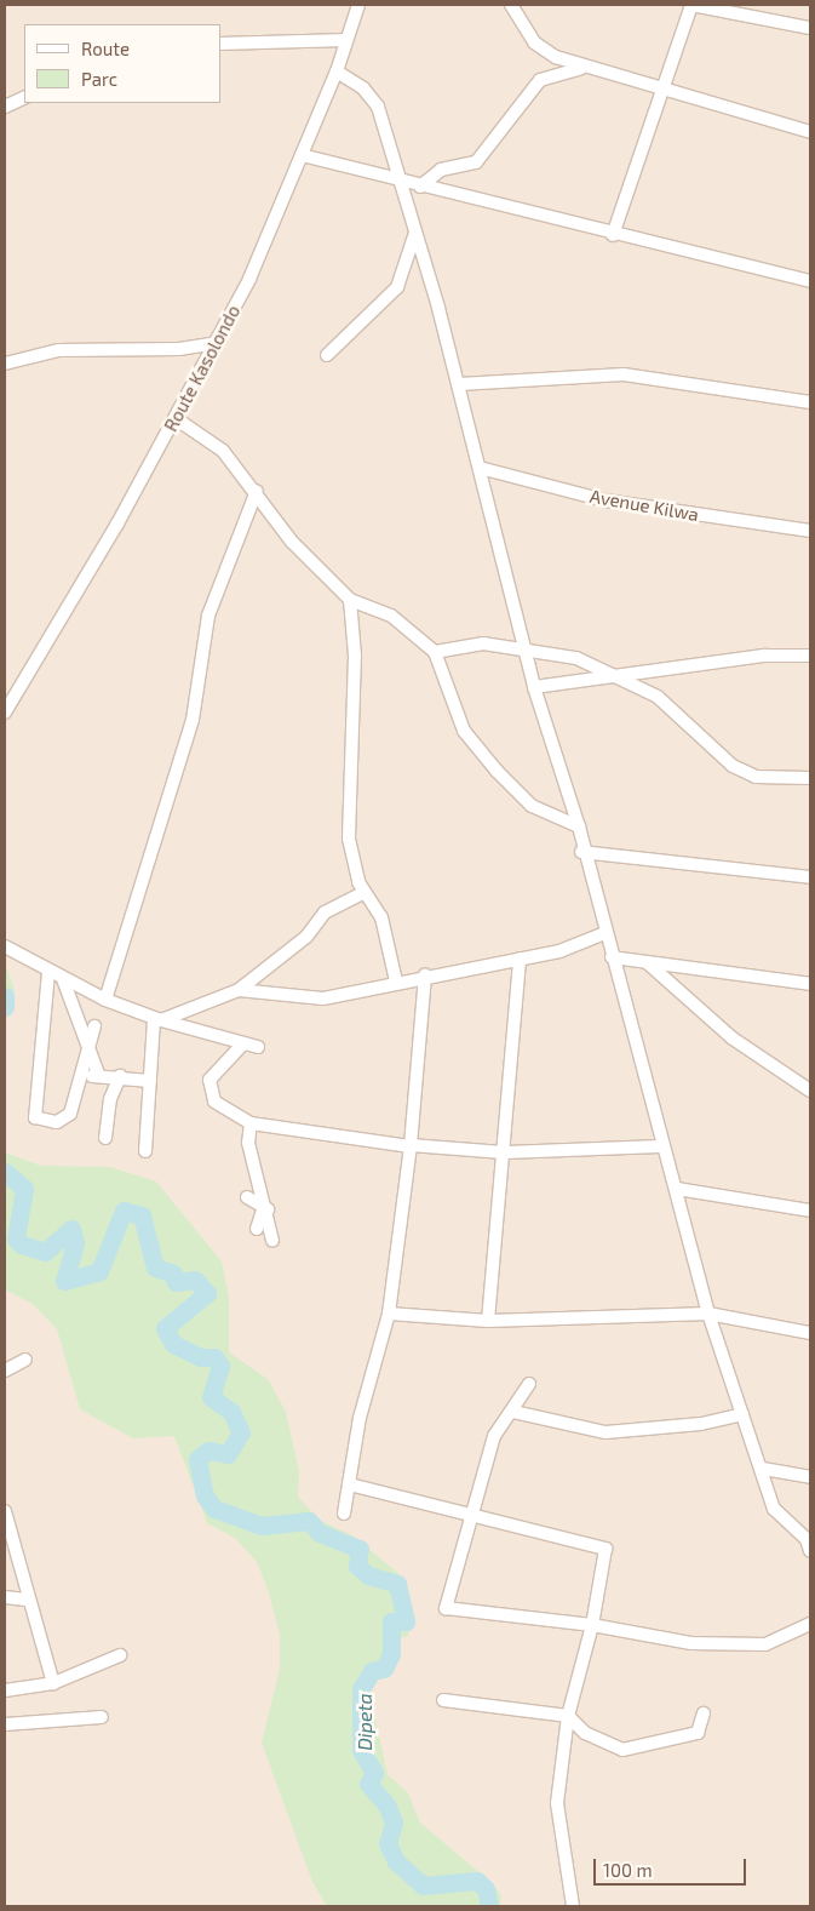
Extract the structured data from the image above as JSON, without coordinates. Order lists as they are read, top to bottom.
{
  "streets": {
    "street": ["Route Kasolondo", "Avenue Kilwa"]
  },
  "water": ["Dipeta"],
  "legend": ["Route", "Parc"],
  "scale_bar": "100 m"
}
